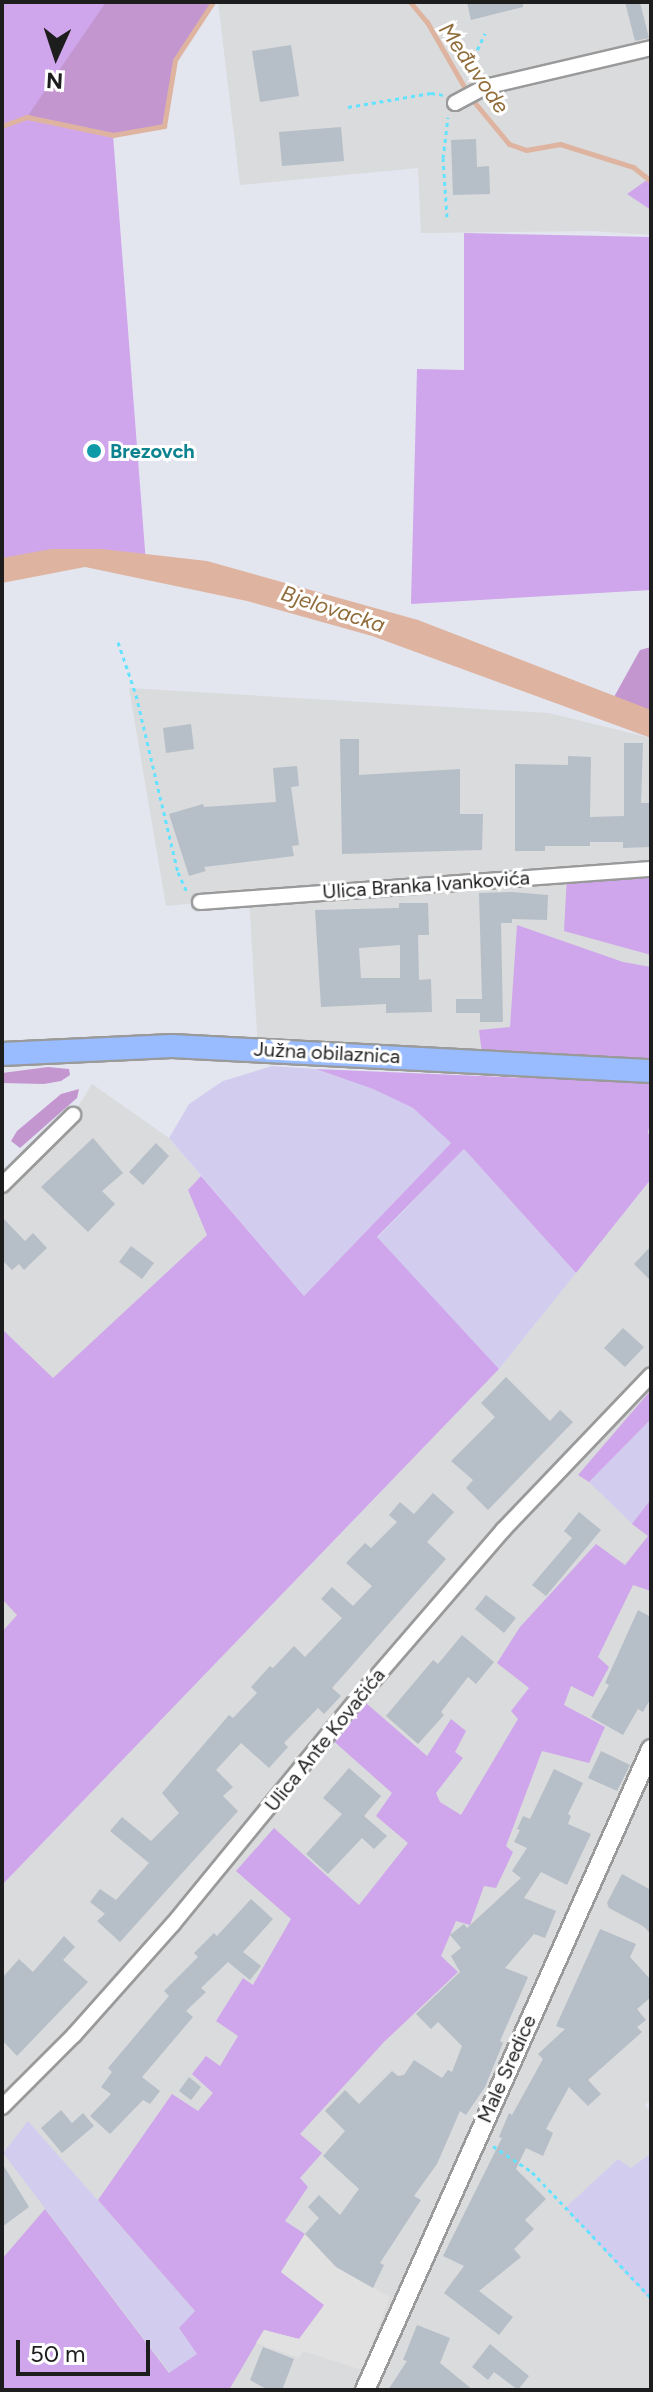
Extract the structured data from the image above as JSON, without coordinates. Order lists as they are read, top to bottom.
{
  "streets": {
    "main road": ["Južna obilaznica"],
    "street": ["Ulica Branka Ivankovića", "Ulica Ante Kovačića", "Male Sredice"]
  },
  "water": ["Međuvode", "Bjelovacka"],
  "places": ["Brezovch"],
  "scale_bar": "50 m",
  "north": "bottom"
}
